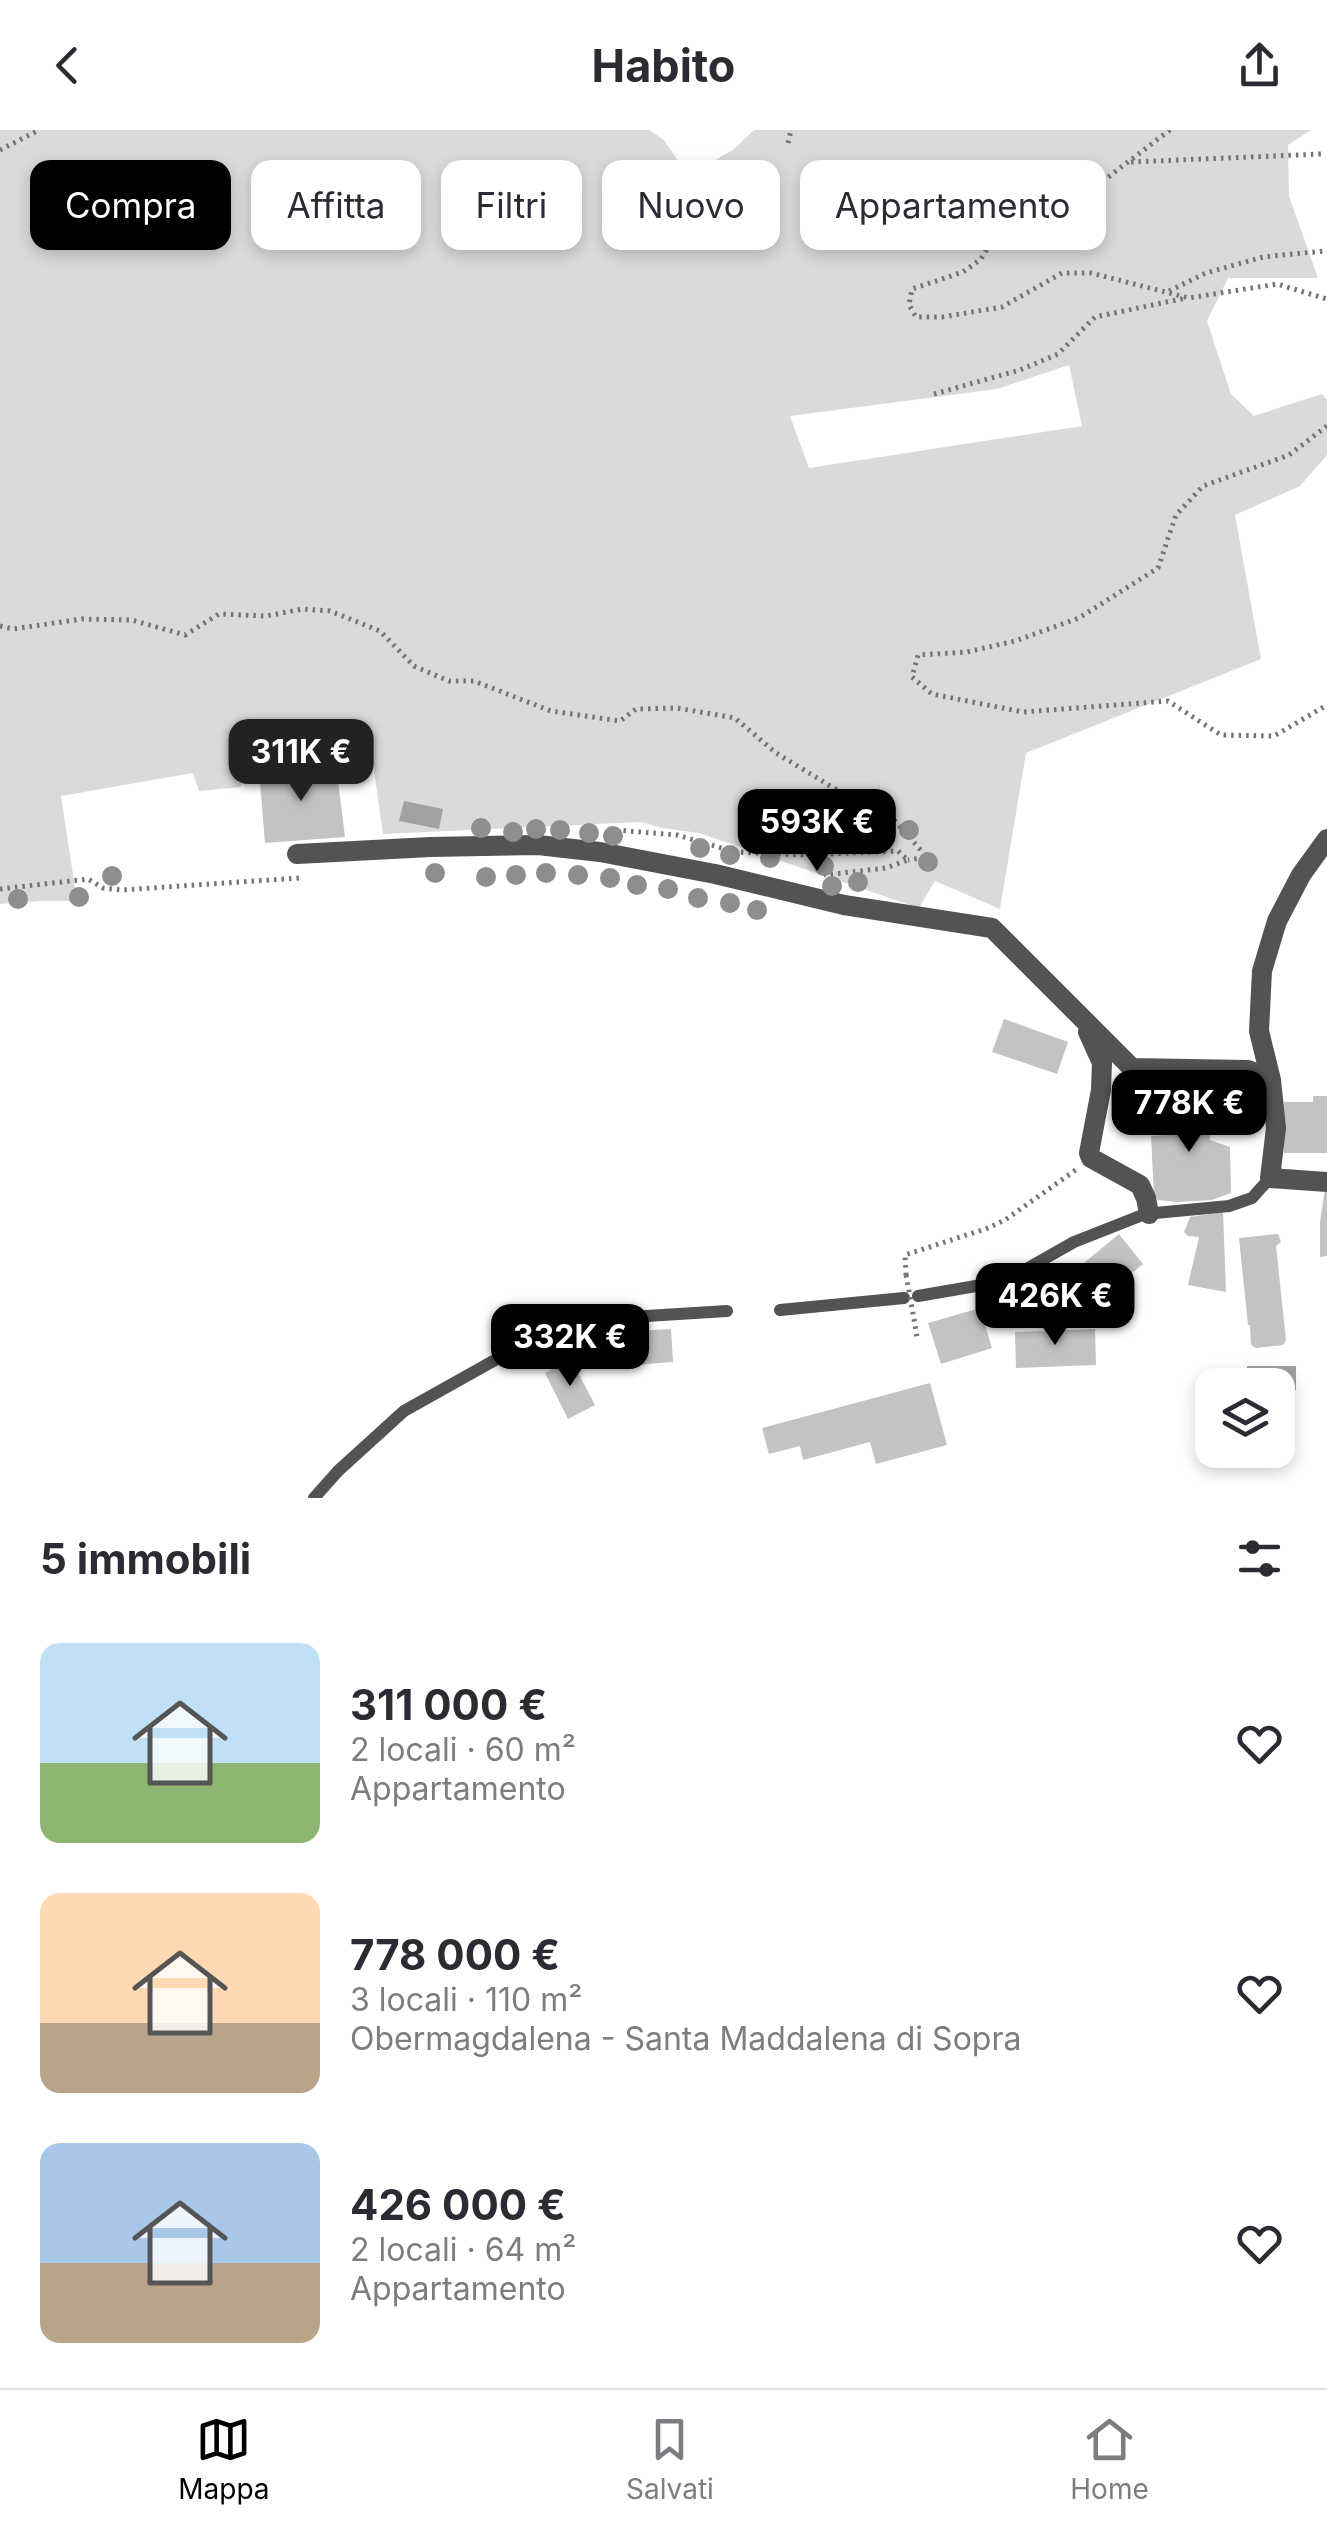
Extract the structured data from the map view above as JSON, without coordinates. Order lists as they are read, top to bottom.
{
  "page": {
    "header": "Habito",
    "chip": [
      "Compra",
      "Affitta",
      "Filtri",
      "Nuovo",
      "Appartamento"
    ],
    "price": [
      "311K €",
      "593K €",
      "778K €",
      "426K €",
      "332K €"
    ],
    "heading": "5 immobili",
    "list": [
      {
        "name": "311 000 €",
        "note": "2 locali · 60 m² · Appartamento"
      },
      {
        "name": "778 000 €",
        "note": "3 locali · 110 m² · Obermagdalena - Santa Maddalena di Sopra"
      },
      {
        "name": "426 000 €",
        "note": "2 locali · 64 m² · Appartamento"
      }
    ],
    "tabs": ["Mappa", "Salvati", "Home"]
  }
}
